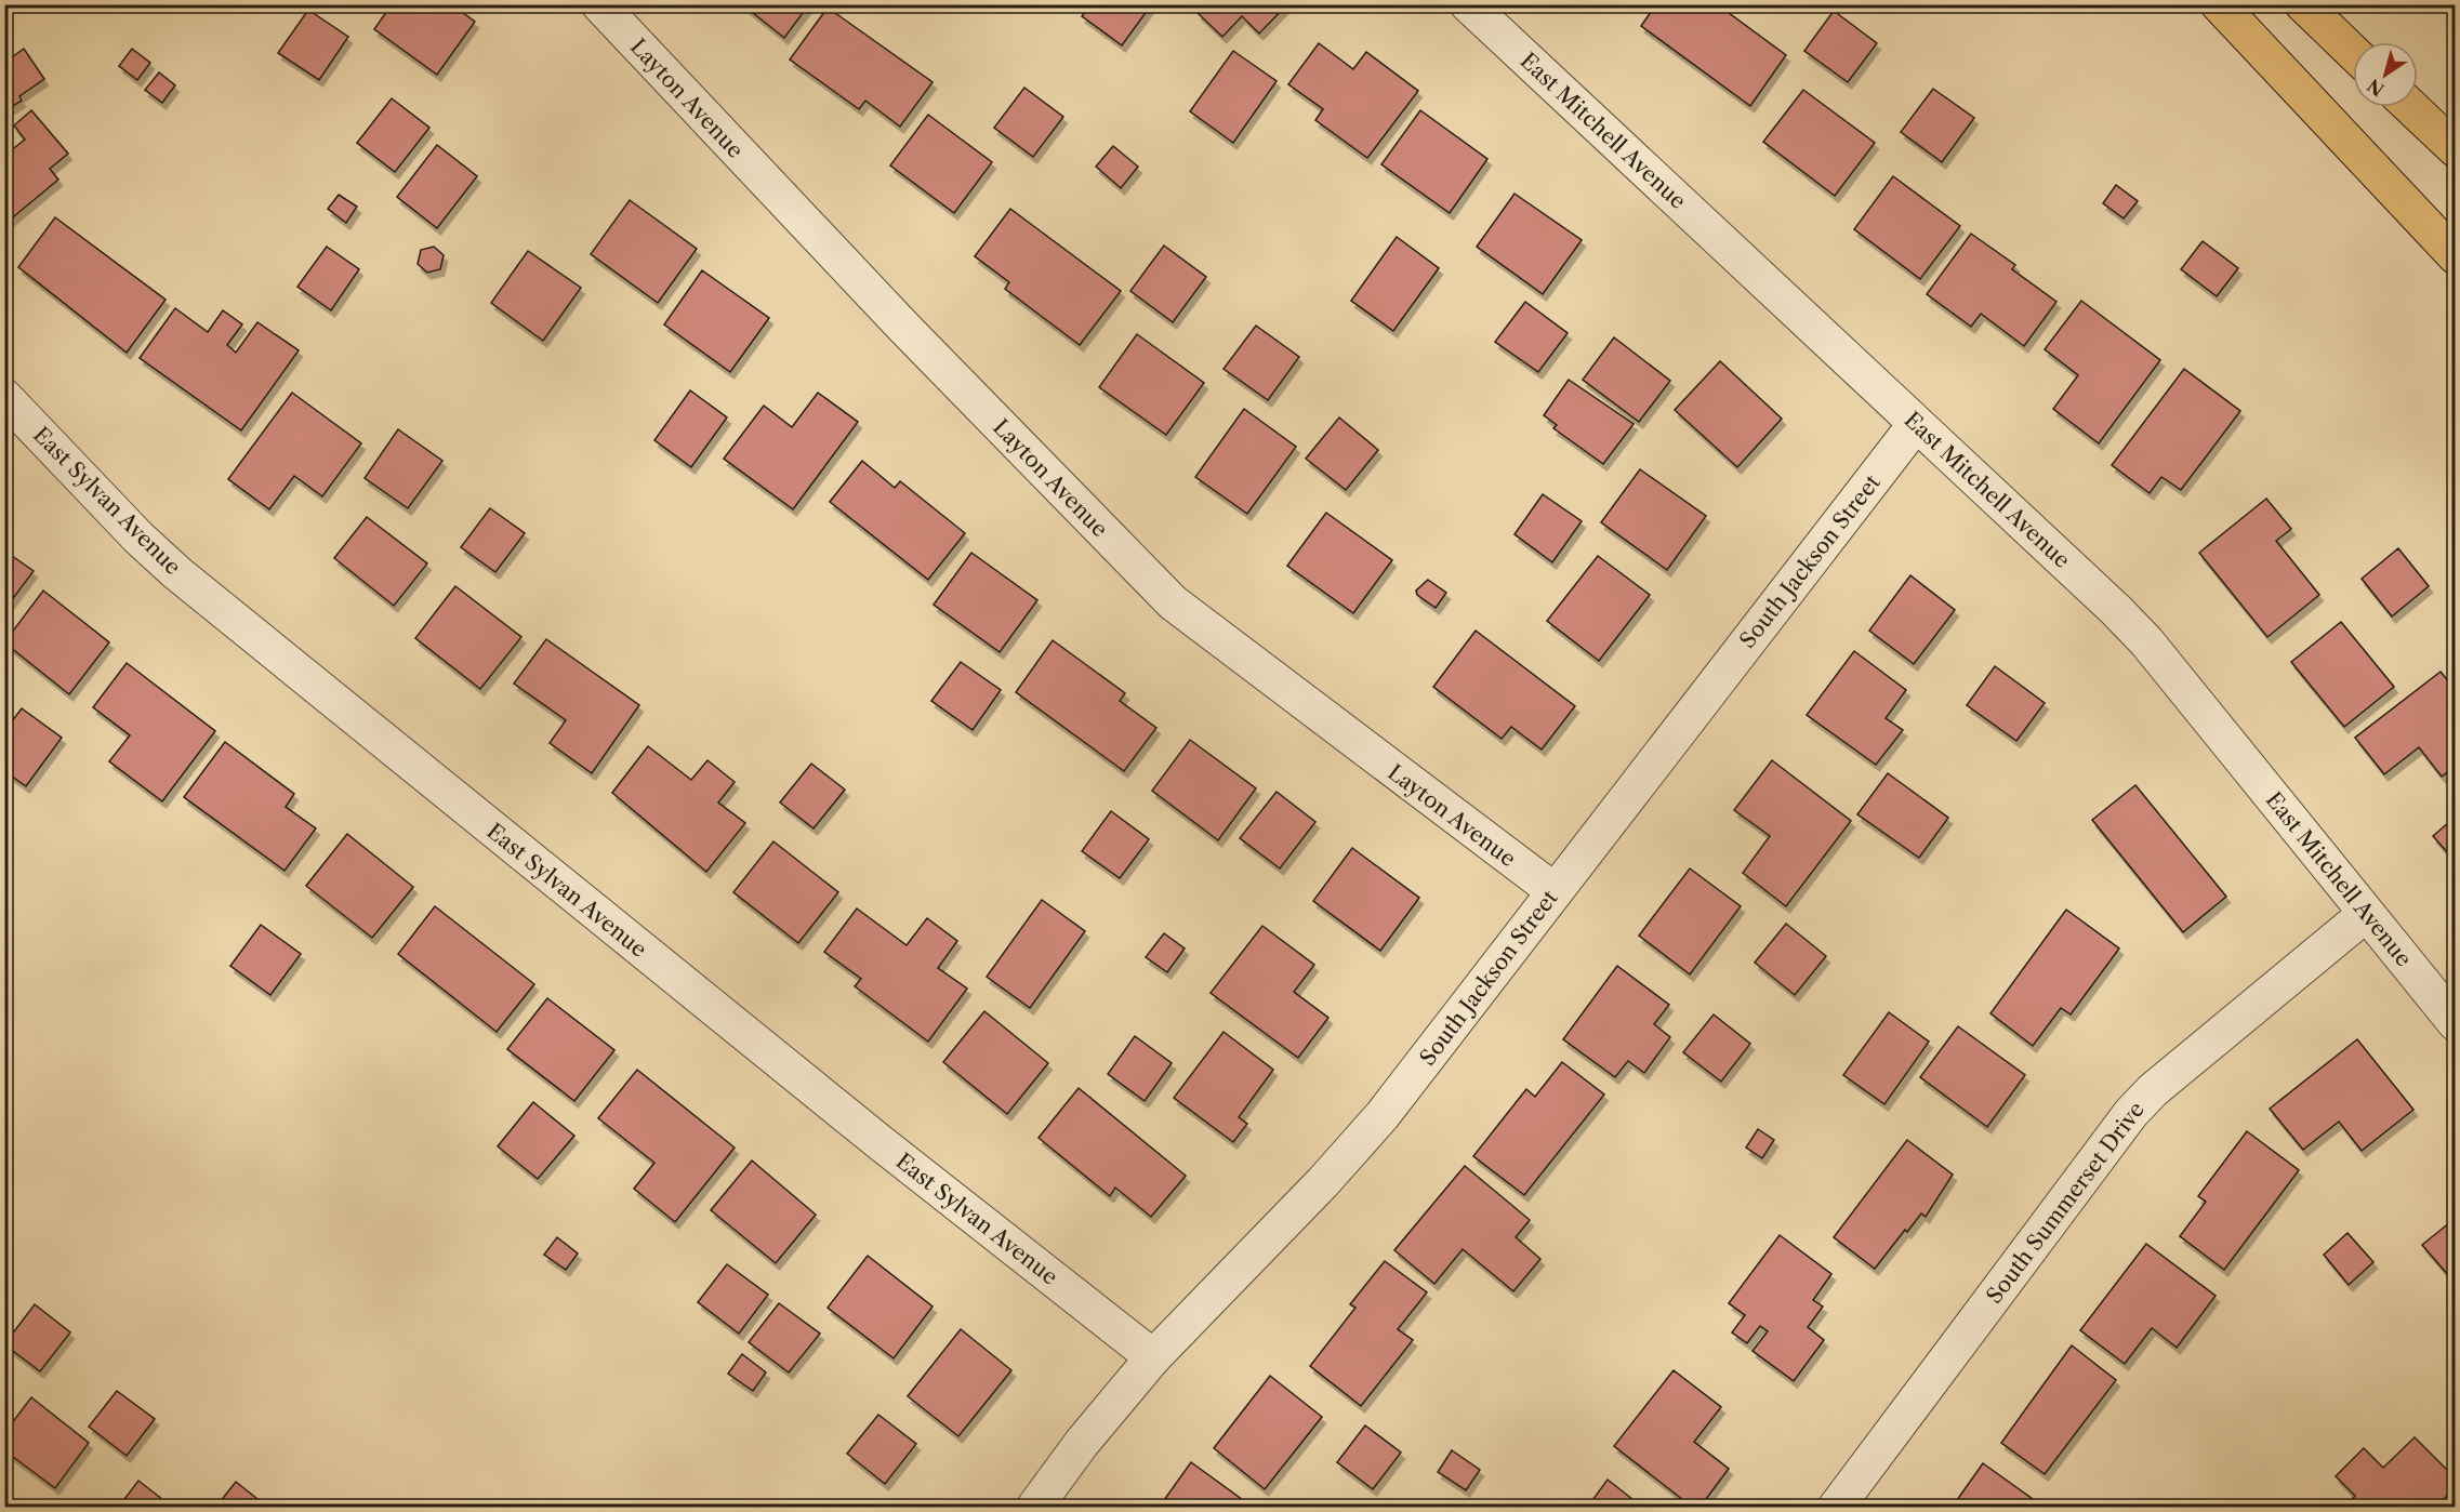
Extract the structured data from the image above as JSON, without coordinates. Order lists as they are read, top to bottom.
{
  "streets": {
    "street": [
      "Layton Avenue",
      "East Mitchell Avenue",
      "East Sylvan Avenue",
      "South Jackson Street",
      "South Summerset Drive"
    ]
  },
  "crossings": [
    ["Layton Avenue", "South Jackson Street"],
    ["East Mitchell Avenue", "South Jackson Street"],
    ["East Mitchell Avenue", "South Summerset Drive"],
    ["East Sylvan Avenue", "South Jackson Street"]
  ],
  "north": "bottom left"
}
